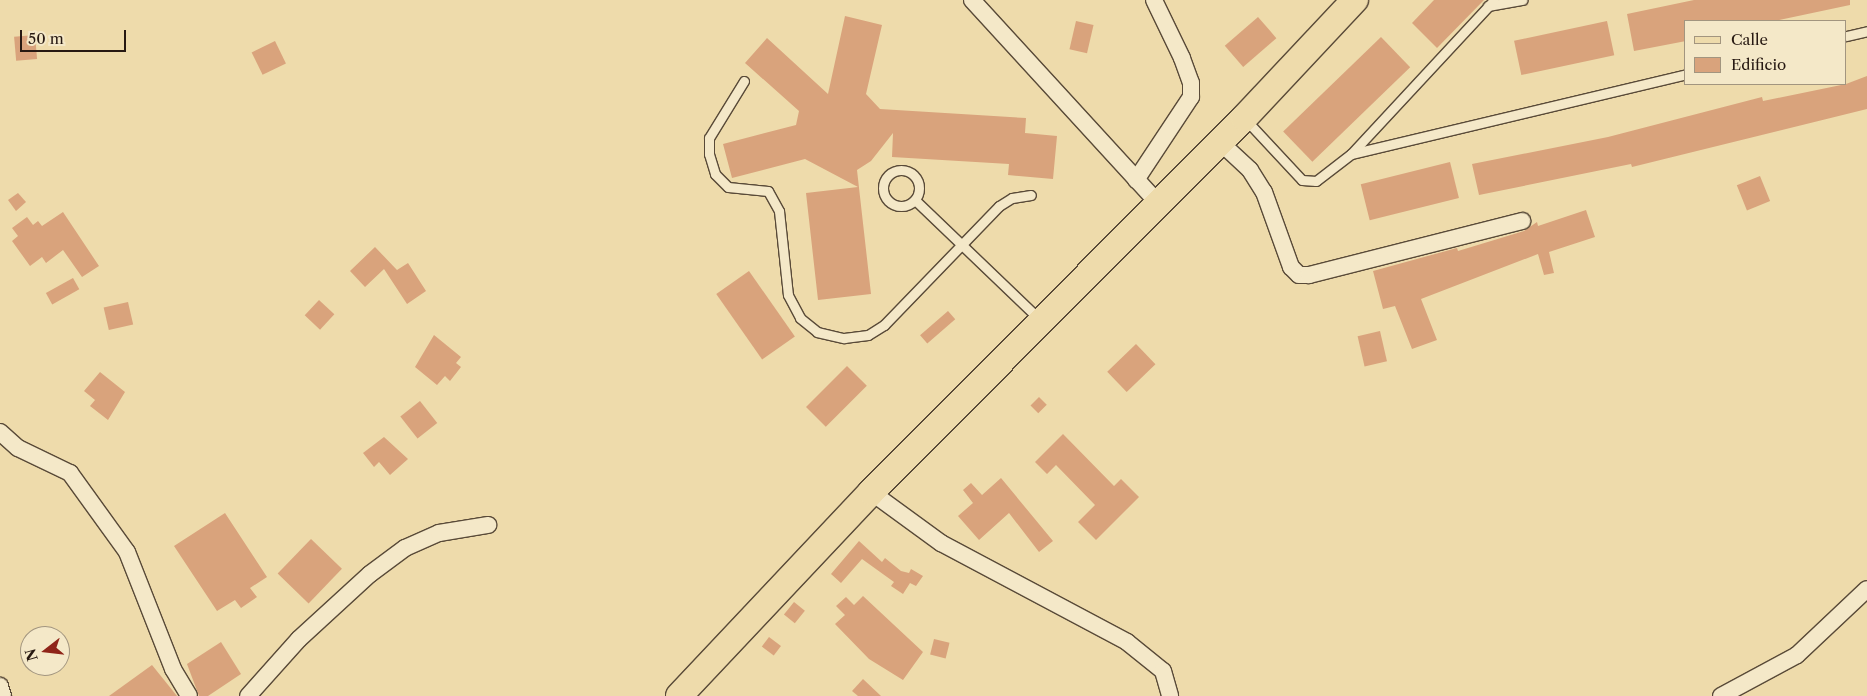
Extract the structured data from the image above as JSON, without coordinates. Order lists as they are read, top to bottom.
{
  "legend": ["Calle", "Edificio"],
  "scale_bar": "50 m",
  "north": "left"
}
